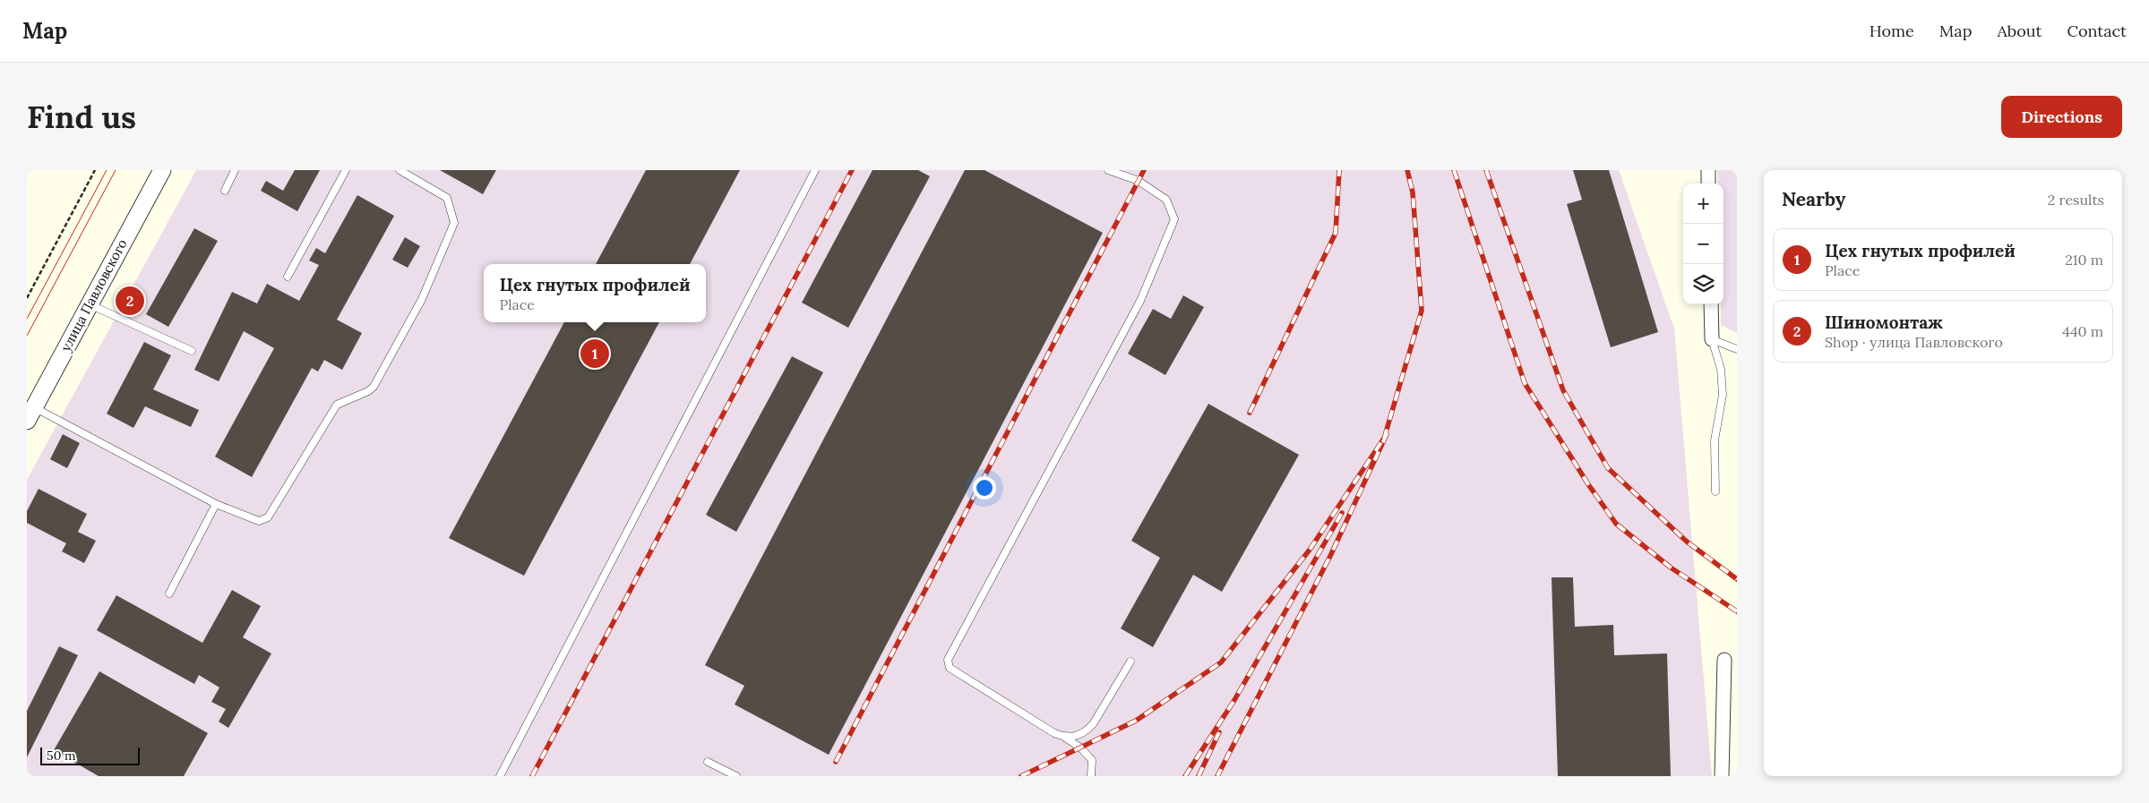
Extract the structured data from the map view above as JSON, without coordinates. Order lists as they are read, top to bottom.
{
  "streets": {
    "street": ["улица Павловского"]
  },
  "scale_bar": "50 m",
  "page": {
    "header": "Map",
    "nav": [
      "Home",
      "Map",
      "About",
      "Contact"
    ],
    "buttons": "Directions",
    "title": "Find us",
    "heading": ["Nearby", "2 results"],
    "map_buttons": ["+", "−"],
    "list": [
      {
        "mark": "1",
        "name": "Цех гнутых профилей",
        "note": "Place",
        "value": "210 m"
      },
      {
        "mark": "2",
        "name": "Шиномонтаж",
        "note": "Shop · улица Павловского",
        "value": "440 m"
      }
    ],
    "popup": ["Цех гнутых профилей", "Place"],
    "pins": ["2", "1"],
    "scale": "50 m"
  }
}
